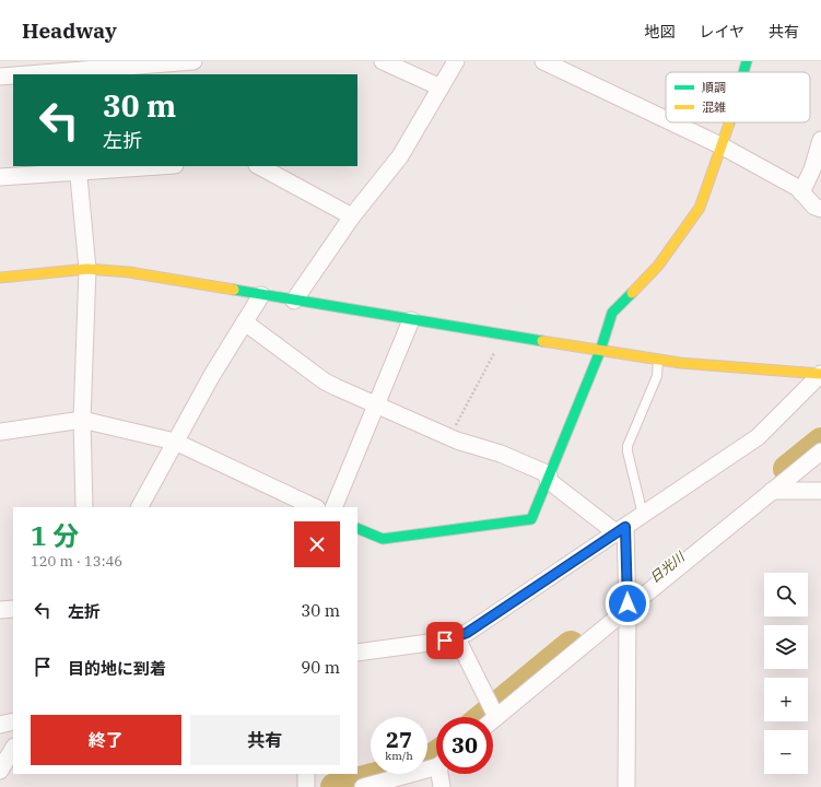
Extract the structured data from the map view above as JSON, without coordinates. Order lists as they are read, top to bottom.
{
  "water": ["日光川"],
  "legend": ["順調", "混雑"],
  "page": {
    "header": "Headway",
    "nav": ["地図", "レイヤ", "共有"],
    "turn": ["30 m", "左折"],
    "heading": ["1 分", "120 m · 13:46"],
    "map_buttons": ["+", "−"],
    "list": [
      {
        "name": "左折",
        "value": "30 m"
      },
      {
        "name": "目的地に到着",
        "value": "90 m"
      }
    ],
    "buttons": ["終了", "共有"],
    "speed": "27 km/h",
    "limit": "30"
  }
}
